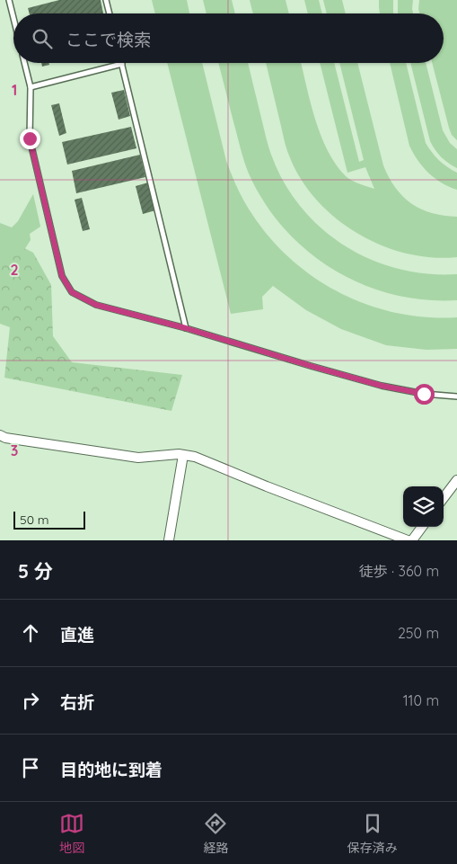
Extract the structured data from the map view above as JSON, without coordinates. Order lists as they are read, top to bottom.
{
  "scale_bar": "50 m",
  "page": {
    "search": "ここで検索",
    "scale": "50 m",
    "heading": ["5 分", "徒歩 · 360 m"],
    "list": [
      ["直進", "250 m"],
      ["右折", "110 m"],
      "目的地に到着"
    ],
    "nav": ["地図", "経路", "保存済み"]
  },
  "grid": {
    "rows": ["1", "2", "3"]
  }
}
